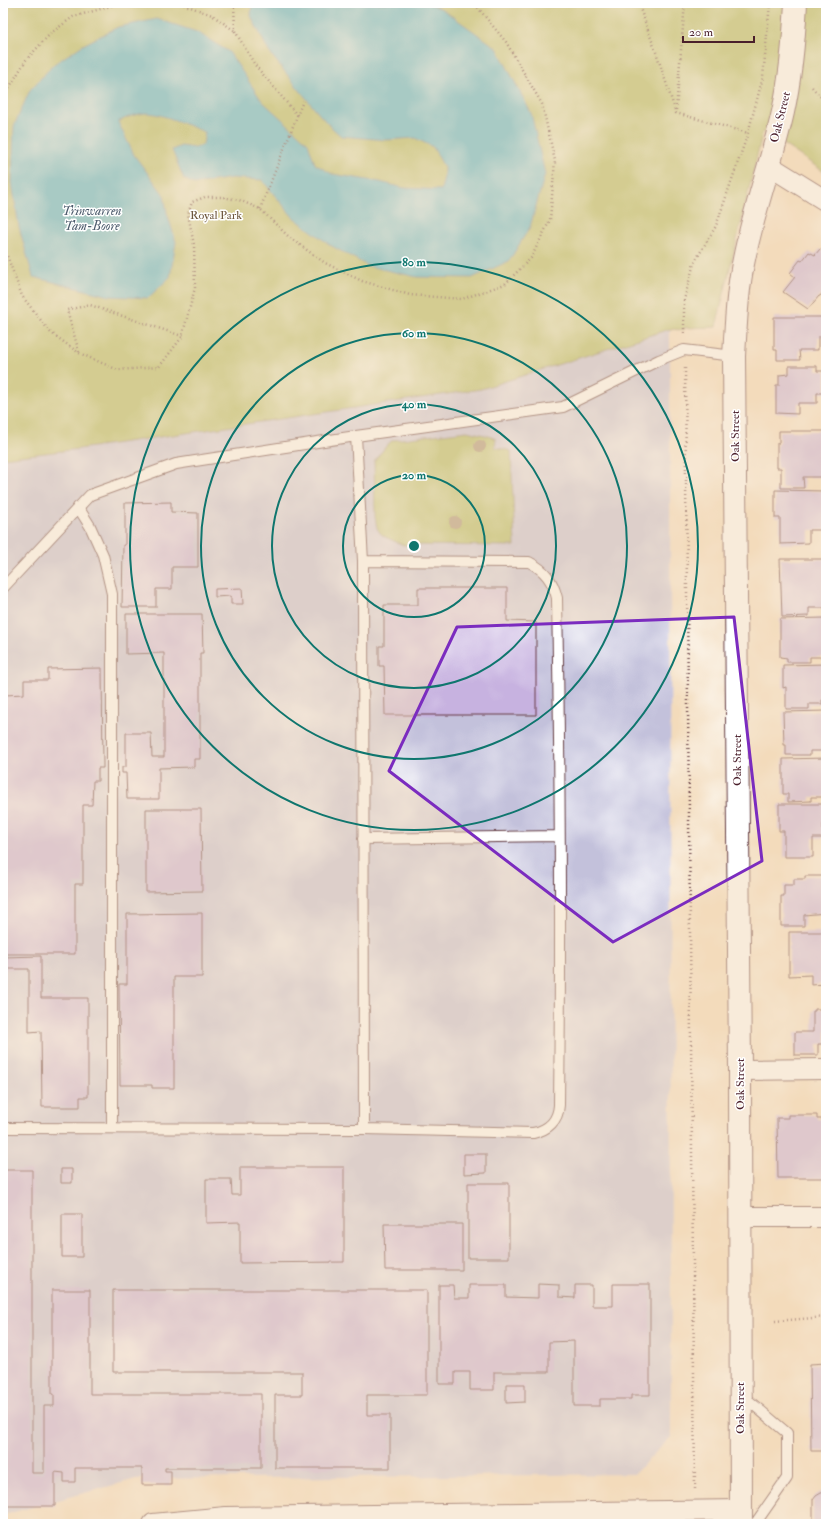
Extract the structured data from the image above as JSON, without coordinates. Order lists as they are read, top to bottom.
{
  "streets": {
    "street": ["Oak Street"]
  },
  "water": ["Trinwarren Tam-Boore"],
  "parks": ["Royal Park"],
  "scale_bar": "20 m",
  "rings": [
    "80 m",
    "60 m",
    "40 m",
    "20 m"
  ]
}
